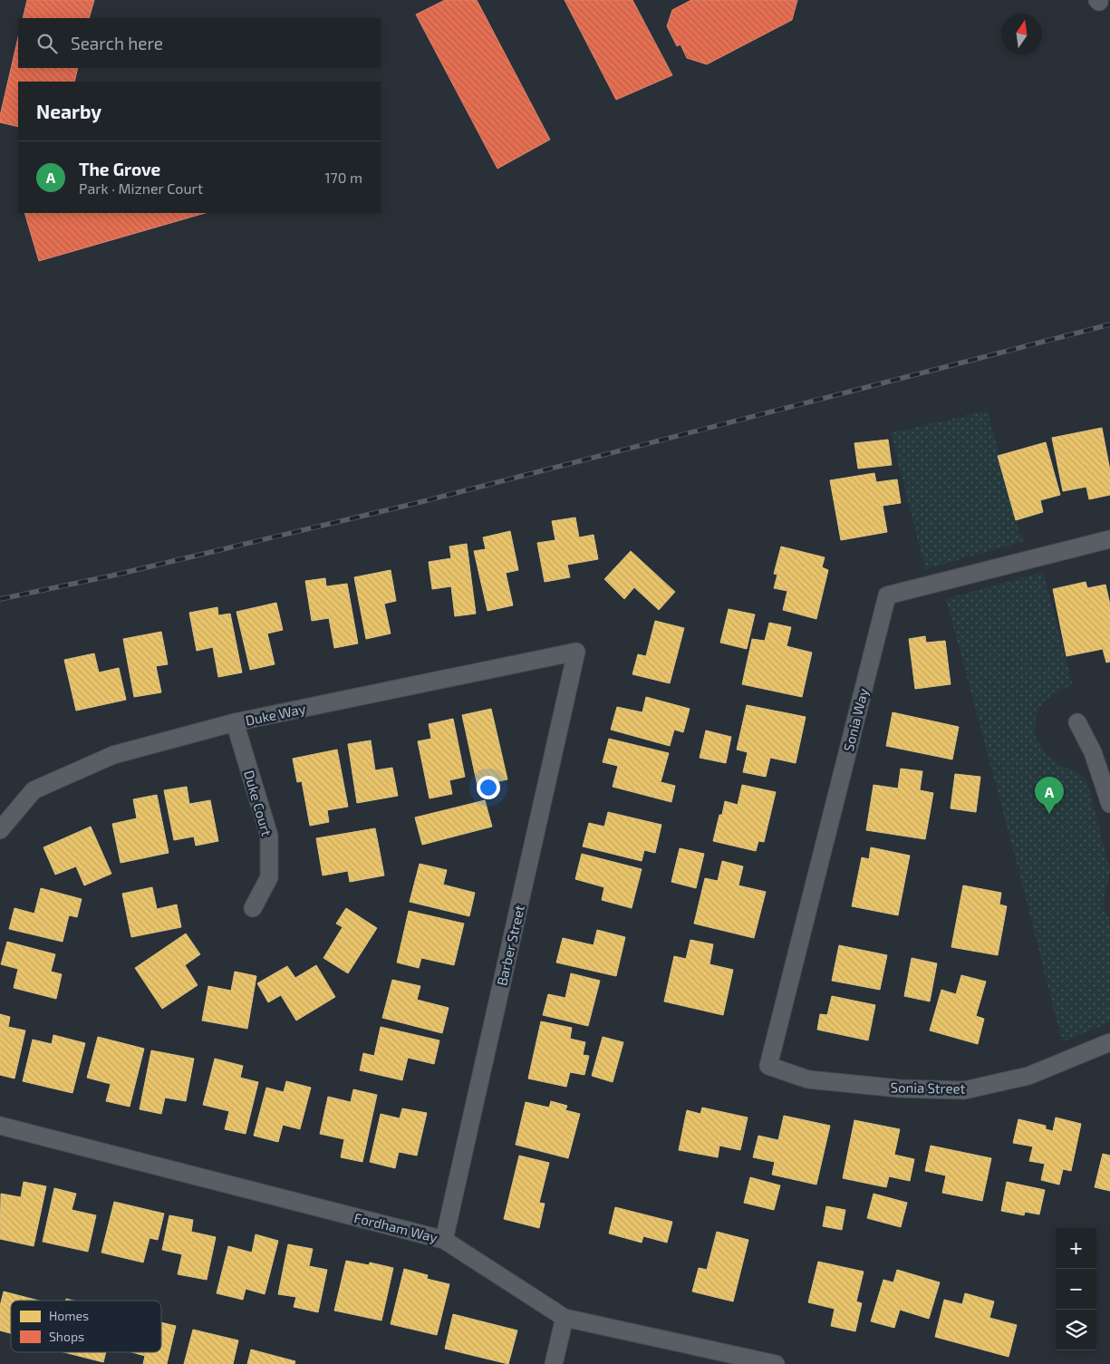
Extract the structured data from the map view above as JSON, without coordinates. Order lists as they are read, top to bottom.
{
  "streets": {
    "street": [
      "Duke Way",
      "Sonia Way",
      "Duke Court",
      "Barber Street",
      "Sonia Street",
      "Fordham Way"
    ]
  },
  "crossings": [
    ["Duke Way", "Duke Court"],
    ["Duke Way", "Barber Street"],
    ["Sonia Way", "Sonia Street"],
    ["Barber Street", "Fordham Way"]
  ],
  "legend": ["Homes", "Shops"],
  "north": "top",
  "page": {
    "search": "Search here",
    "heading": "Nearby",
    "list": [
      {
        "mark": "A",
        "name": "The Grove",
        "note": "Park · Mizner Court",
        "value": "170 m"
      }
    ],
    "pins": "A",
    "map_buttons": ["+", "−"]
  }
}
